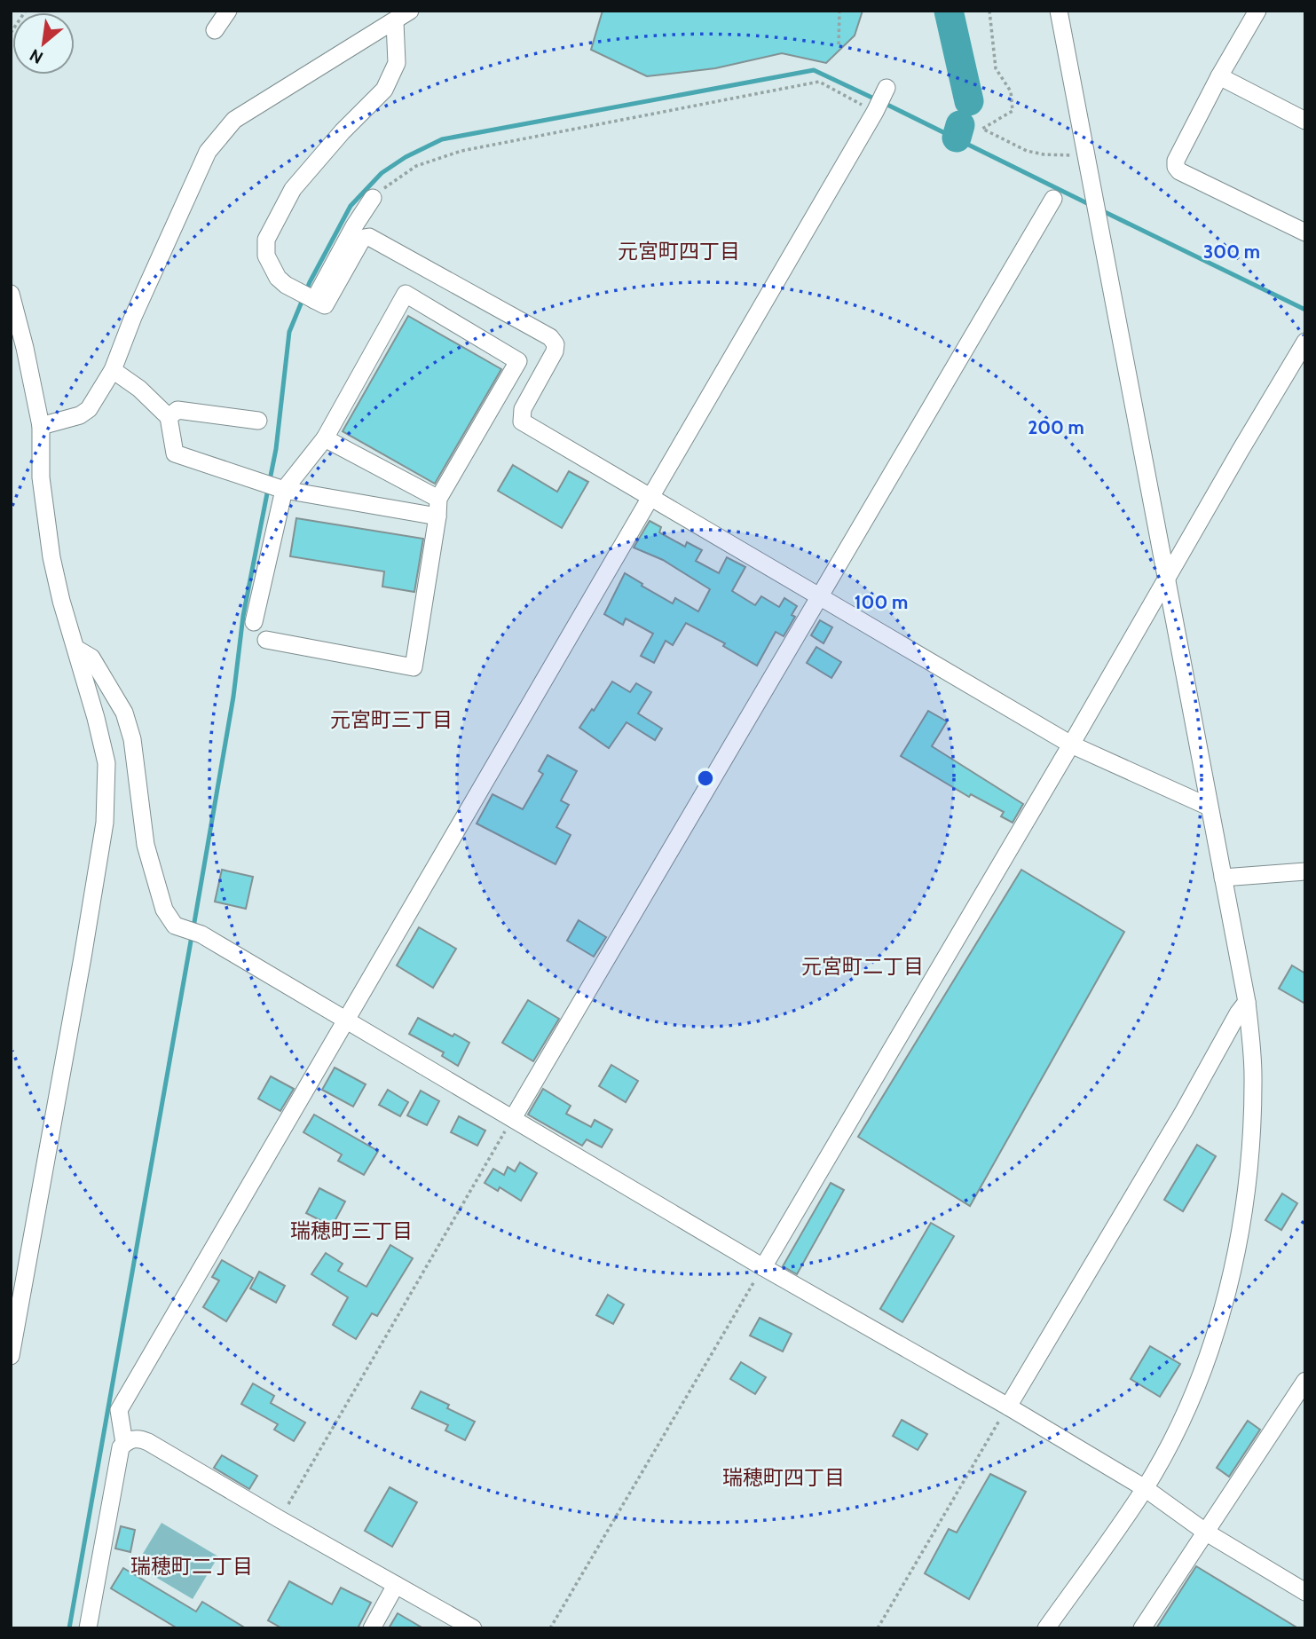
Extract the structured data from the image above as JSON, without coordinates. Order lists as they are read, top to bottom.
{
  "districts": [
    "元宮町四丁目",
    "元宮町三丁目",
    "元宮町二丁目",
    "瑞穂町三丁目",
    "瑞穂町四丁目",
    "瑞穂町二丁目"
  ],
  "north": "bottom left",
  "rings": ["300 m", "200 m", "100 m"]
}
